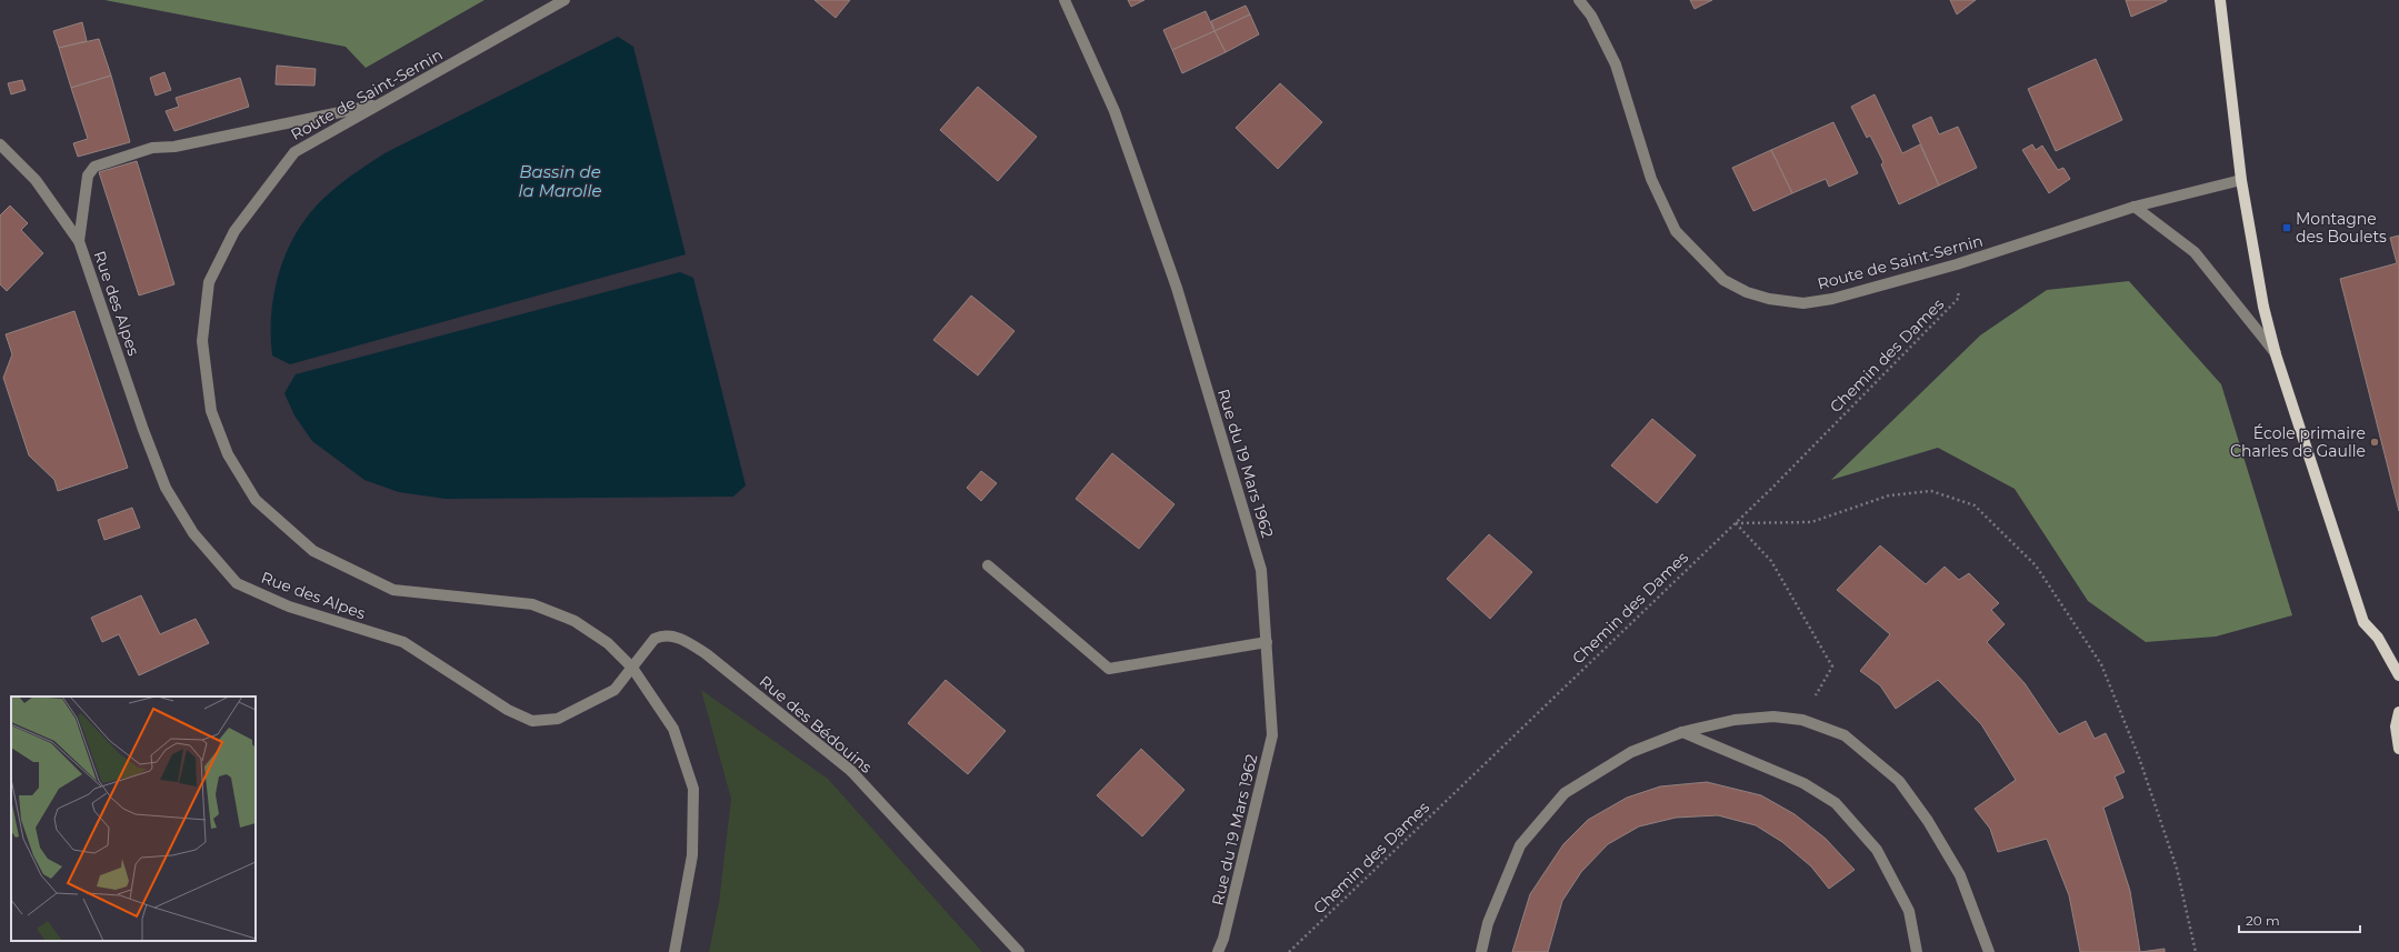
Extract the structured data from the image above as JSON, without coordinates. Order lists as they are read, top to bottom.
{
  "streets": {
    "street": [
      "Route de Saint-Sernin",
      "Rue des Alpes",
      "Rue du 19 Mars 1962",
      "Rue des Bédouins"
    ],
    "path": ["Chemin des Dames"]
  },
  "crossings": [
    ["Route de Saint-Sernin", "Rue des Alpes"],
    ["Route de Saint-Sernin", "Chemin des Dames"],
    ["Route de Saint-Sernin", "Rue des Bédouins"],
    ["Rue des Alpes", "Rue des Bédouins"]
  ],
  "water": ["Bassin de la Marolle"],
  "places": {
    "transit": ["Montagne des Boulets"],
    "other": ["École primaire Charles de Gaulle"]
  },
  "scale_bar": "20 m"
}
